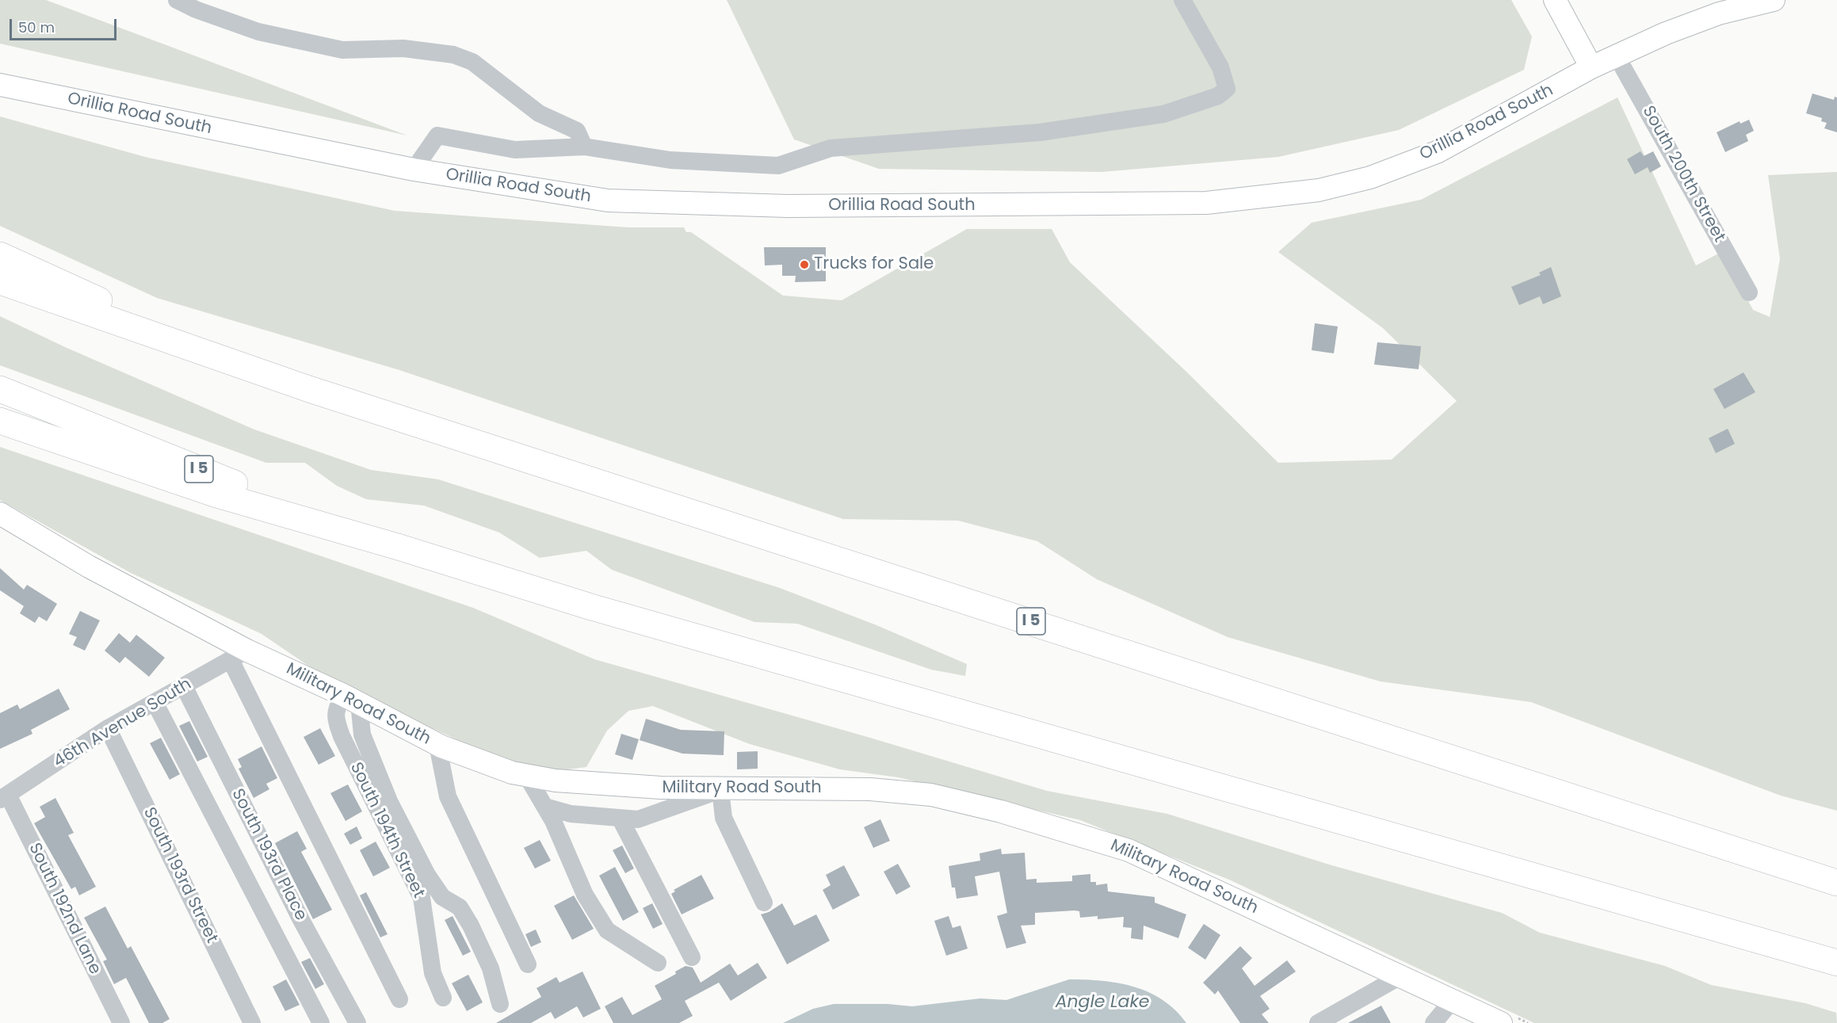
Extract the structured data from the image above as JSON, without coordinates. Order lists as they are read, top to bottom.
{
  "streets": {
    "highway": ["I 5"],
    "main road": ["Orillia Road South", "Military Road South"],
    "street": [
      "South 200th Street",
      "46th Avenue South",
      "South 194th Street",
      "South 193rd Place",
      "South 193rd Street",
      "South 192nd Lane"
    ]
  },
  "crossings": [
    ["Orillia Road South", "South 200th Street"],
    ["Military Road South", "46th Avenue South"],
    ["Military Road South", "South 194th Street"],
    ["46th Avenue South", "South 193rd Place"],
    ["46th Avenue South", "South 193rd Street"],
    ["46th Avenue South", "South 192nd Lane"]
  ],
  "water": ["Angle Lake"],
  "places": ["Trucks for Sale"],
  "scale_bar": "50 m"
}
